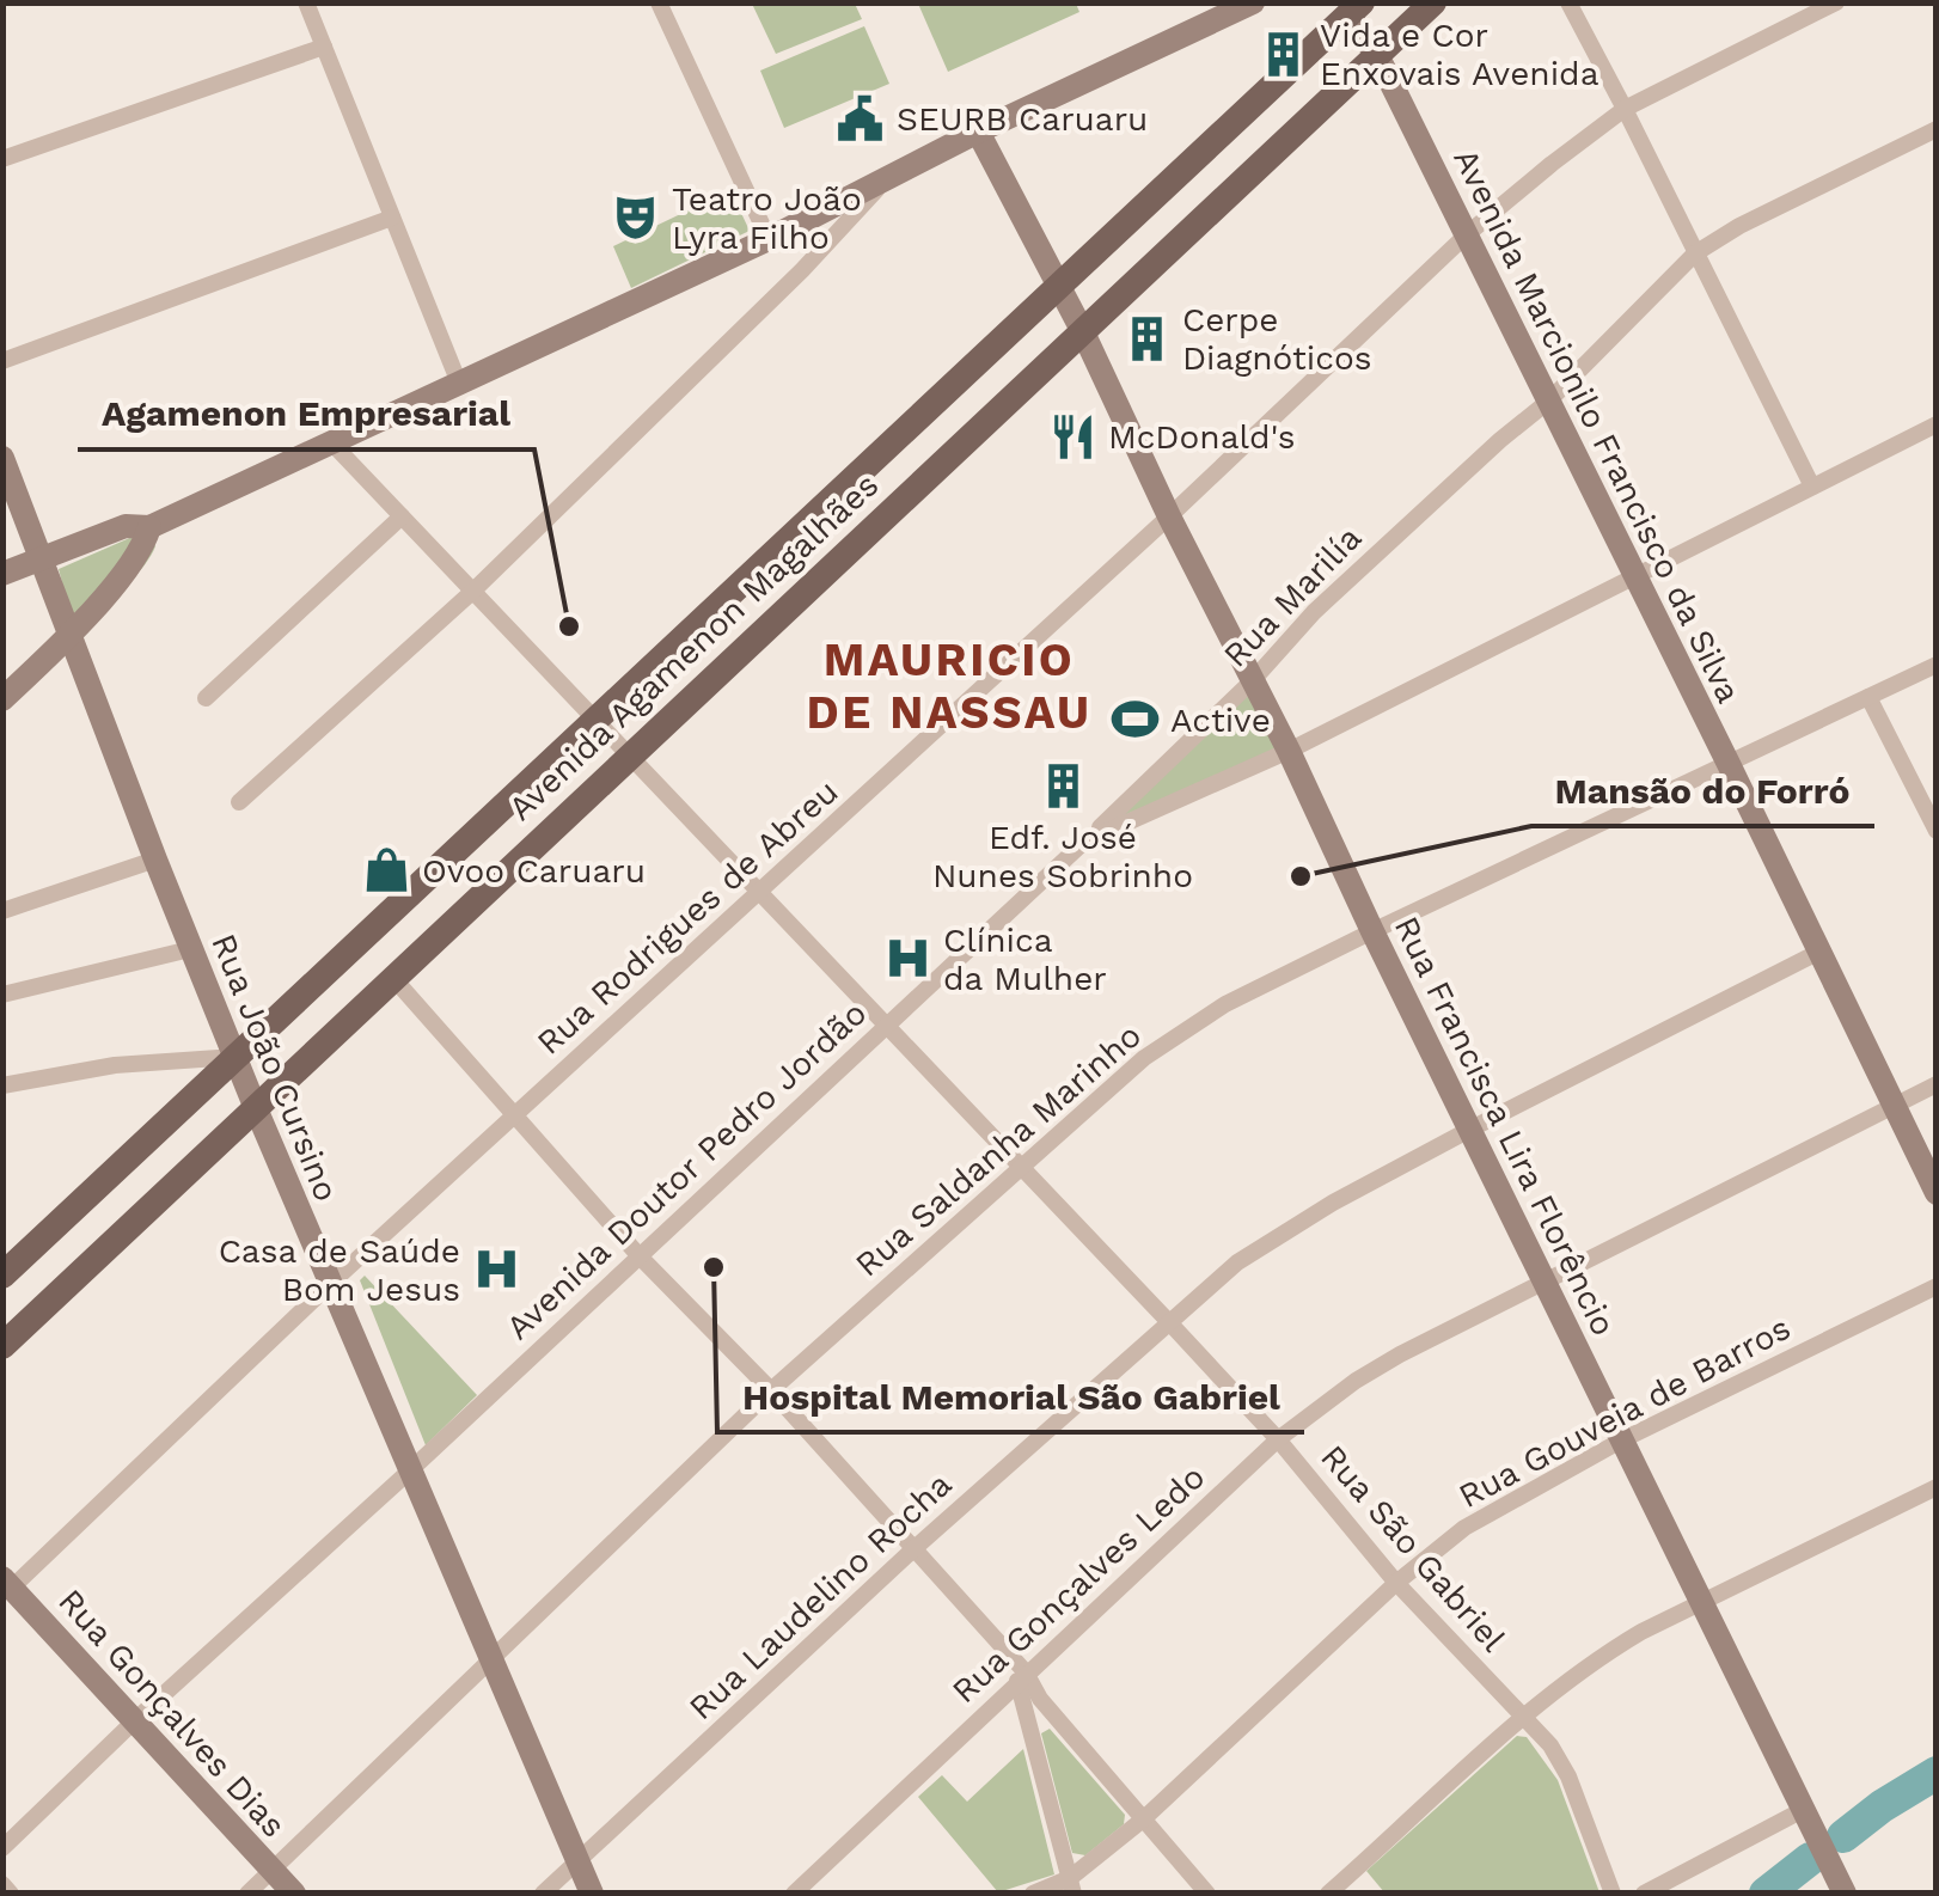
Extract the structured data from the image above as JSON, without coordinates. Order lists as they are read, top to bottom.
{
  "streets": {
    "main road": ["Avenida Agamenon Magalhães"],
    "street": [
      "Avenida Marcionilo Francisco da Silva",
      "Rua Marilía",
      "Rua Rodrigues de Abreu",
      "Rua João Cursino",
      "Rua Francisca Lira Florêncio",
      "Rua Saldanha Marinho",
      "Avenida Doutor Pedro Jordão",
      "Rua Gouveia de Barros",
      "Rua São Gabriel",
      "Rua Gonçalves Ledo",
      "Rua Laudelino Rocha",
      "Rua Gonçalves Dias"
    ]
  },
  "crossings": [
    ["Avenida Marcionilo Francisco da Silva", "Rua Marilía"],
    ["Avenida Marcionilo Francisco da Silva", "Avenida Agamenon Magalhães"],
    ["Avenida Marcionilo Francisco da Silva", "Rua Rodrigues de Abreu"],
    ["Avenida Marcionilo Francisco da Silva", "Rua Saldanha Marinho"],
    ["Avenida Marcionilo Francisco da Silva", "Avenida Doutor Pedro Jordão"],
    ["Avenida Marcionilo Francisco da Silva", "Rua Gonçalves Ledo"],
    ["Avenida Marcionilo Francisco da Silva", "Rua Laudelino Rocha"],
    ["Rua Marilía", "Rua Francisca Lira Florêncio"],
    ["Rua Marilía", "Avenida Doutor Pedro Jordão"],
    ["Avenida Agamenon Magalhães", "Rua João Cursino"],
    ["Avenida Agamenon Magalhães", "Rua Francisca Lira Florêncio"],
    ["Avenida Agamenon Magalhães", "Rua São Gabriel"],
    ["Rua Rodrigues de Abreu", "Rua João Cursino"],
    ["Rua Rodrigues de Abreu", "Rua Francisca Lira Florêncio"],
    ["Rua Rodrigues de Abreu", "Rua São Gabriel"],
    ["Rua Rodrigues de Abreu", "Rua Gonçalves Dias"],
    ["Rua João Cursino", "Rua Saldanha Marinho"],
    ["Rua João Cursino", "Avenida Doutor Pedro Jordão"],
    ["Rua João Cursino", "Rua Laudelino Rocha"],
    ["Rua Francisca Lira Florêncio", "Rua Saldanha Marinho"],
    ["Rua Francisca Lira Florêncio", "Avenida Doutor Pedro Jordão"],
    ["Rua Francisca Lira Florêncio", "Rua Gouveia de Barros"],
    ["Rua Francisca Lira Florêncio", "Rua Gonçalves Ledo"],
    ["Rua Francisca Lira Florêncio", "Rua Laudelino Rocha"],
    ["Rua Saldanha Marinho", "Rua São Gabriel"],
    ["Rua Saldanha Marinho", "Rua Gonçalves Dias"],
    ["Avenida Doutor Pedro Jordão", "Rua São Gabriel"],
    ["Avenida Doutor Pedro Jordão", "Rua Gonçalves Dias"],
    ["Rua Gouveia de Barros", "Rua São Gabriel"],
    ["Rua São Gabriel", "Rua Gonçalves Ledo"],
    ["Rua São Gabriel", "Rua Laudelino Rocha"]
  ],
  "districts": ["MAURICIO DE NASSAU"],
  "places": {
    "building": ["Vida e Cor Enxovais Avenida", "Cerpe Diagnóticos", "Edf. José Nunes Sobrinho"],
    "public building": ["SEURB Caruaru"],
    "theatre": ["Teatro João Lyra Filho"],
    "restaurant": ["McDonald's"],
    "other": ["Agamenon Empresarial", "Mansão do Forró", "Hospital Memorial São Gabriel"],
    "sports": ["Active"],
    "shop": ["Ovoo Caruaru"],
    "hospital": ["Clínica da Mulher", "Casa de Saúde Bom Jesus"]
  }
}
